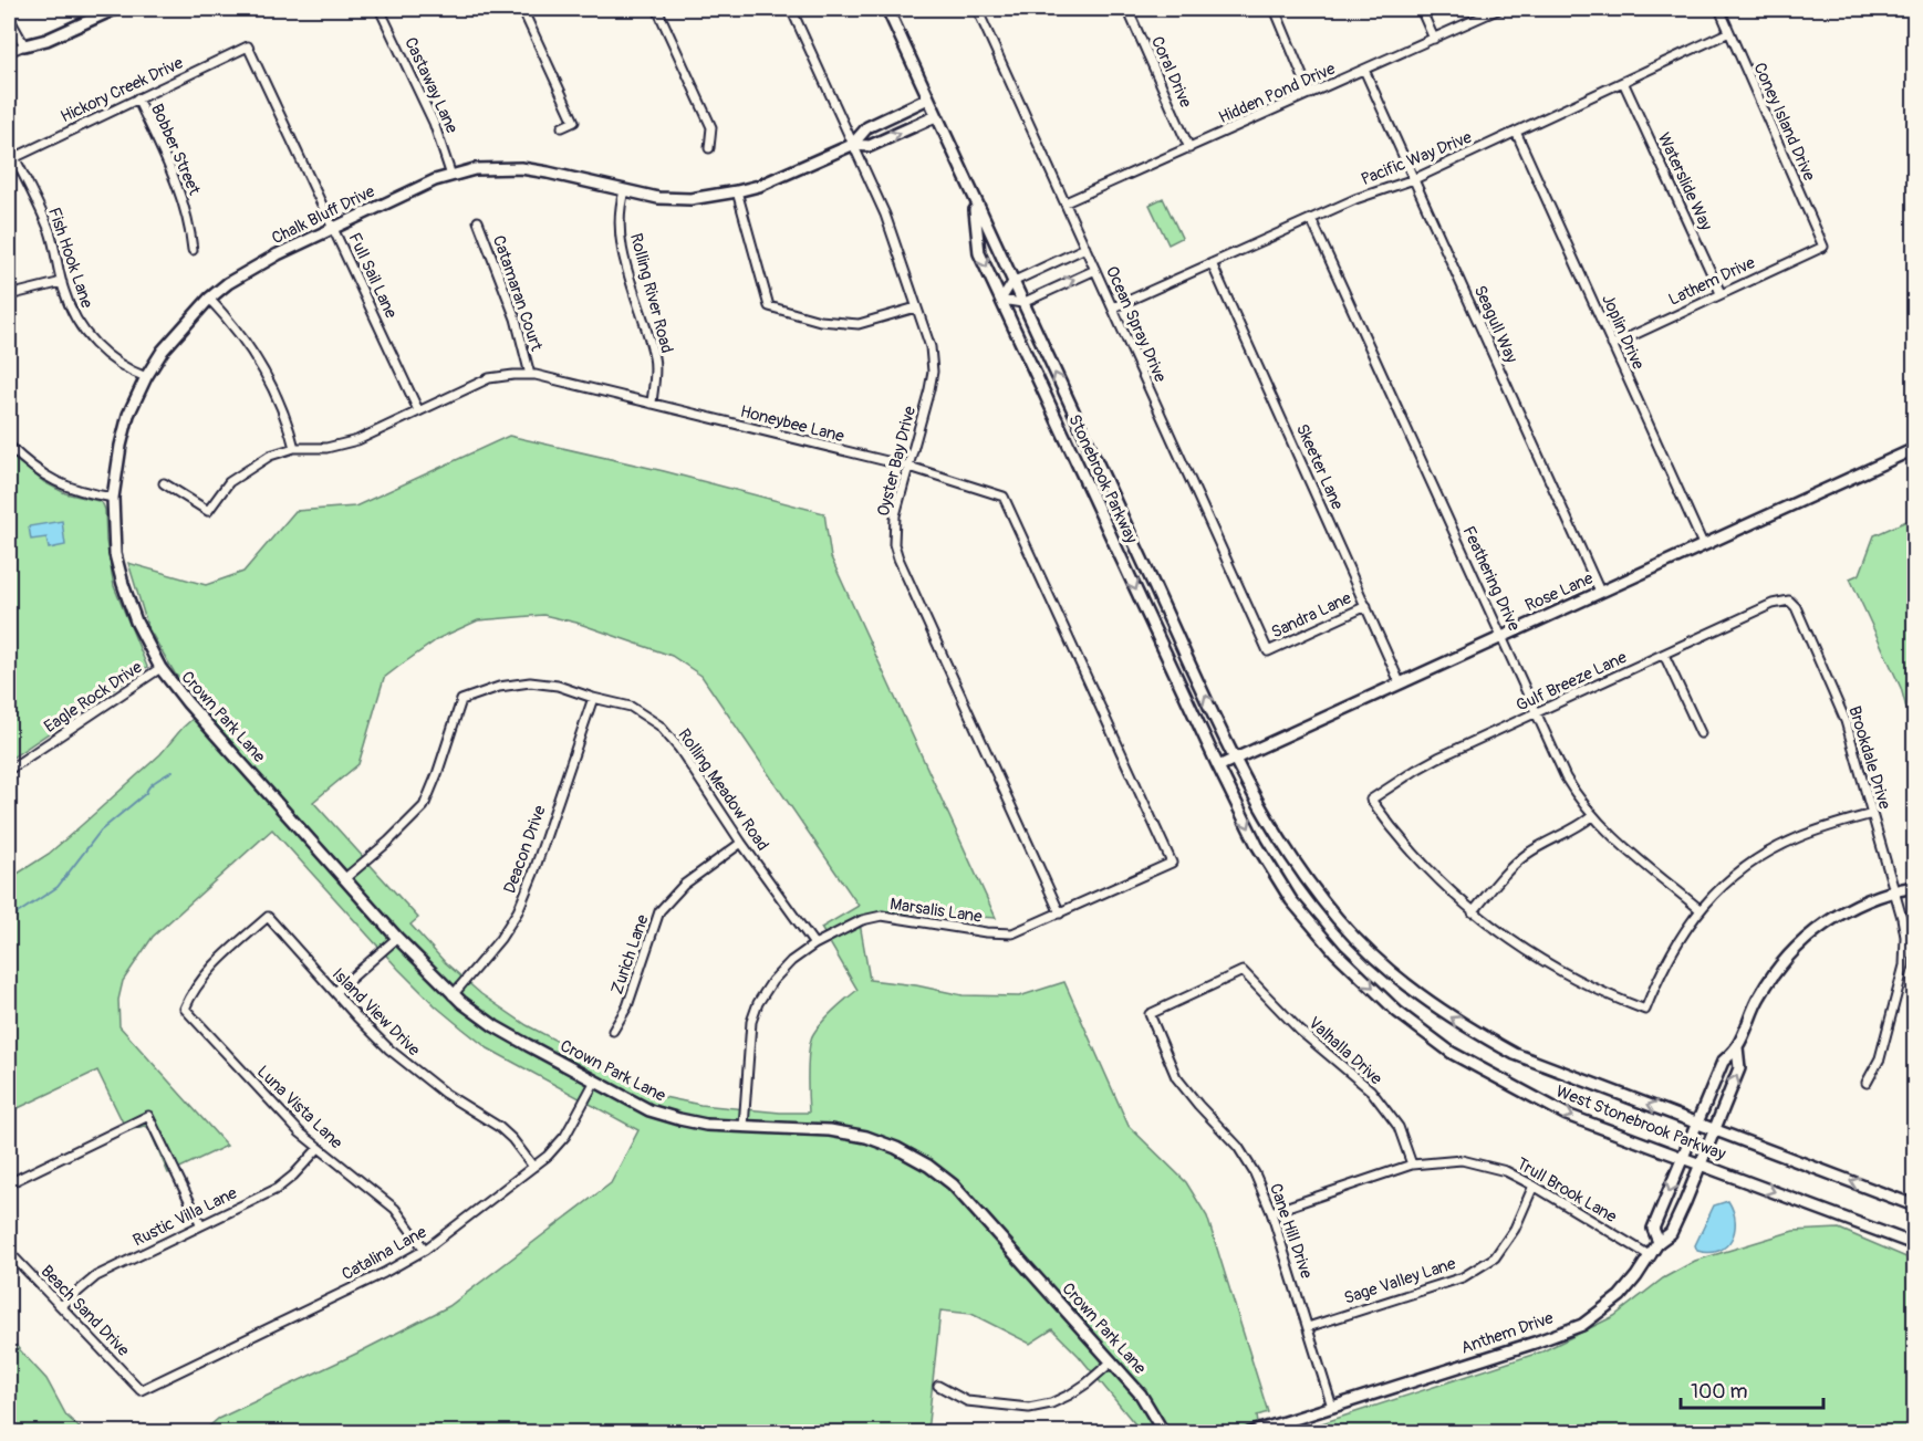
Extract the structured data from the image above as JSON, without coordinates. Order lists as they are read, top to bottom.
{
  "streets": {
    "street": [
      "Coral Drive",
      "Castaway Lane",
      "Hickory Creek Drive",
      "Hidden Pond Drive",
      "Coney Island Drive",
      "Bobber Street",
      "Pacific Way Drive",
      "Waterslide Way",
      "Chalk Bluff Drive",
      "Fish Hook Lane",
      "Full Sail Lane",
      "Lathem Drive",
      "Catamaran Court",
      "Rolling River Road",
      "Ocean Spray Drive",
      "Seagull Way",
      "Joplin Drive",
      "Honeybee Lane",
      "Oyster Bay Drive",
      "Skeeter Lane",
      "Stonebrook Parkway",
      "Feathering Drive",
      "Rose Lane",
      "Sandra Lane",
      "Gulf Breeze Lane",
      "Eagle Rock Drive",
      "Crown Park Lane",
      "Brookdale Drive",
      "Rolling Meadow Road",
      "Deacon Drive",
      "Marsalis Lane",
      "Zurich Lane",
      "Island View Drive",
      "Valhalla Drive",
      "Luna Vista Lane",
      "West Stonebrook Parkway",
      "Trull Brook Lane",
      "Rustic Villa Lane",
      "Cane Hill Drive",
      "Catalina Lane",
      "Sage Valley Lane",
      "Beach Sand Drive",
      "Anthem Drive"
    ]
  },
  "crossings": [
    ["Coral Drive", "Hidden Pond Drive"],
    ["Castaway Lane", "Chalk Bluff Drive"],
    ["Hickory Creek Drive", "Bobber Street"],
    ["Hickory Creek Drive", "Fish Hook Lane"],
    ["Hickory Creek Drive", "Full Sail Lane"],
    ["Hidden Pond Drive", "Ocean Spray Drive"],
    ["Hidden Pond Drive", "Seagull Way"],
    ["Coney Island Drive", "Pacific Way Drive"],
    ["Coney Island Drive", "Lathem Drive"],
    ["Pacific Way Drive", "Waterslide Way"],
    ["Pacific Way Drive", "Ocean Spray Drive"],
    ["Pacific Way Drive", "Seagull Way"],
    ["Pacific Way Drive", "Joplin Drive"],
    ["Pacific Way Drive", "Skeeter Lane"],
    ["Pacific Way Drive", "Feathering Drive"],
    ["Waterslide Way", "Lathem Drive"],
    ["Chalk Bluff Drive", "Fish Hook Lane"],
    ["Chalk Bluff Drive", "Full Sail Lane"],
    ["Chalk Bluff Drive", "Rolling River Road"],
    ["Chalk Bluff Drive", "Oyster Bay Drive"],
    ["Chalk Bluff Drive", "Stonebrook Parkway"],
    ["Chalk Bluff Drive", "Eagle Rock Drive"],
    ["Chalk Bluff Drive", "Crown Park Lane"],
    ["Full Sail Lane", "Honeybee Lane"],
    ["Lathem Drive", "Joplin Drive"],
    ["Catamaran Court", "Honeybee Lane"],
    ["Rolling River Road", "Honeybee Lane"],
    ["Ocean Spray Drive", "Sandra Lane"],
    ["Seagull Way", "Rose Lane"],
    ["Joplin Drive", "Rose Lane"],
    ["Honeybee Lane", "Oyster Bay Drive"],
    ["Honeybee Lane", "Marsalis Lane"],
    ["Oyster Bay Drive", "Marsalis Lane"],
    ["Skeeter Lane", "Rose Lane"],
    ["Skeeter Lane", "Sandra Lane"],
    ["Stonebrook Parkway", "Rose Lane"],
    ["Stonebrook Parkway", "West Stonebrook Parkway"],
    ["Feathering Drive", "Rose Lane"],
    ["Feathering Drive", "Gulf Breeze Lane"],
    ["Rose Lane", "West Stonebrook Parkway"],
    ["Gulf Breeze Lane", "Brookdale Drive"],
    ["Eagle Rock Drive", "Crown Park Lane"],
    ["Crown Park Lane", "Rolling Meadow Road"],
    ["Crown Park Lane", "Deacon Drive"],
    ["Crown Park Lane", "Marsalis Lane"],
    ["Crown Park Lane", "Catalina Lane"],
    ["Brookdale Drive", "Anthem Drive"],
    ["Rolling Meadow Road", "Deacon Drive"],
    ["Rolling Meadow Road", "Marsalis Lane"],
    ["Rolling Meadow Road", "Zurich Lane"],
    ["Island View Drive", "Luna Vista Lane"],
    ["Island View Drive", "Catalina Lane"],
    ["Valhalla Drive", "Trull Brook Lane"],
    ["Valhalla Drive", "Cane Hill Drive"],
    ["Luna Vista Lane", "Rustic Villa Lane"],
    ["Luna Vista Lane", "Catalina Lane"],
    ["West Stonebrook Parkway", "Anthem Drive"],
    ["Trull Brook Lane", "Cane Hill Drive"],
    ["Trull Brook Lane", "Sage Valley Lane"],
    ["Trull Brook Lane", "Anthem Drive"],
    ["Rustic Villa Lane", "Beach Sand Drive"],
    ["Cane Hill Drive", "Sage Valley Lane"],
    ["Cane Hill Drive", "Anthem Drive"],
    ["Catalina Lane", "Beach Sand Drive"]
  ],
  "scale_bar": "100 m"
}
